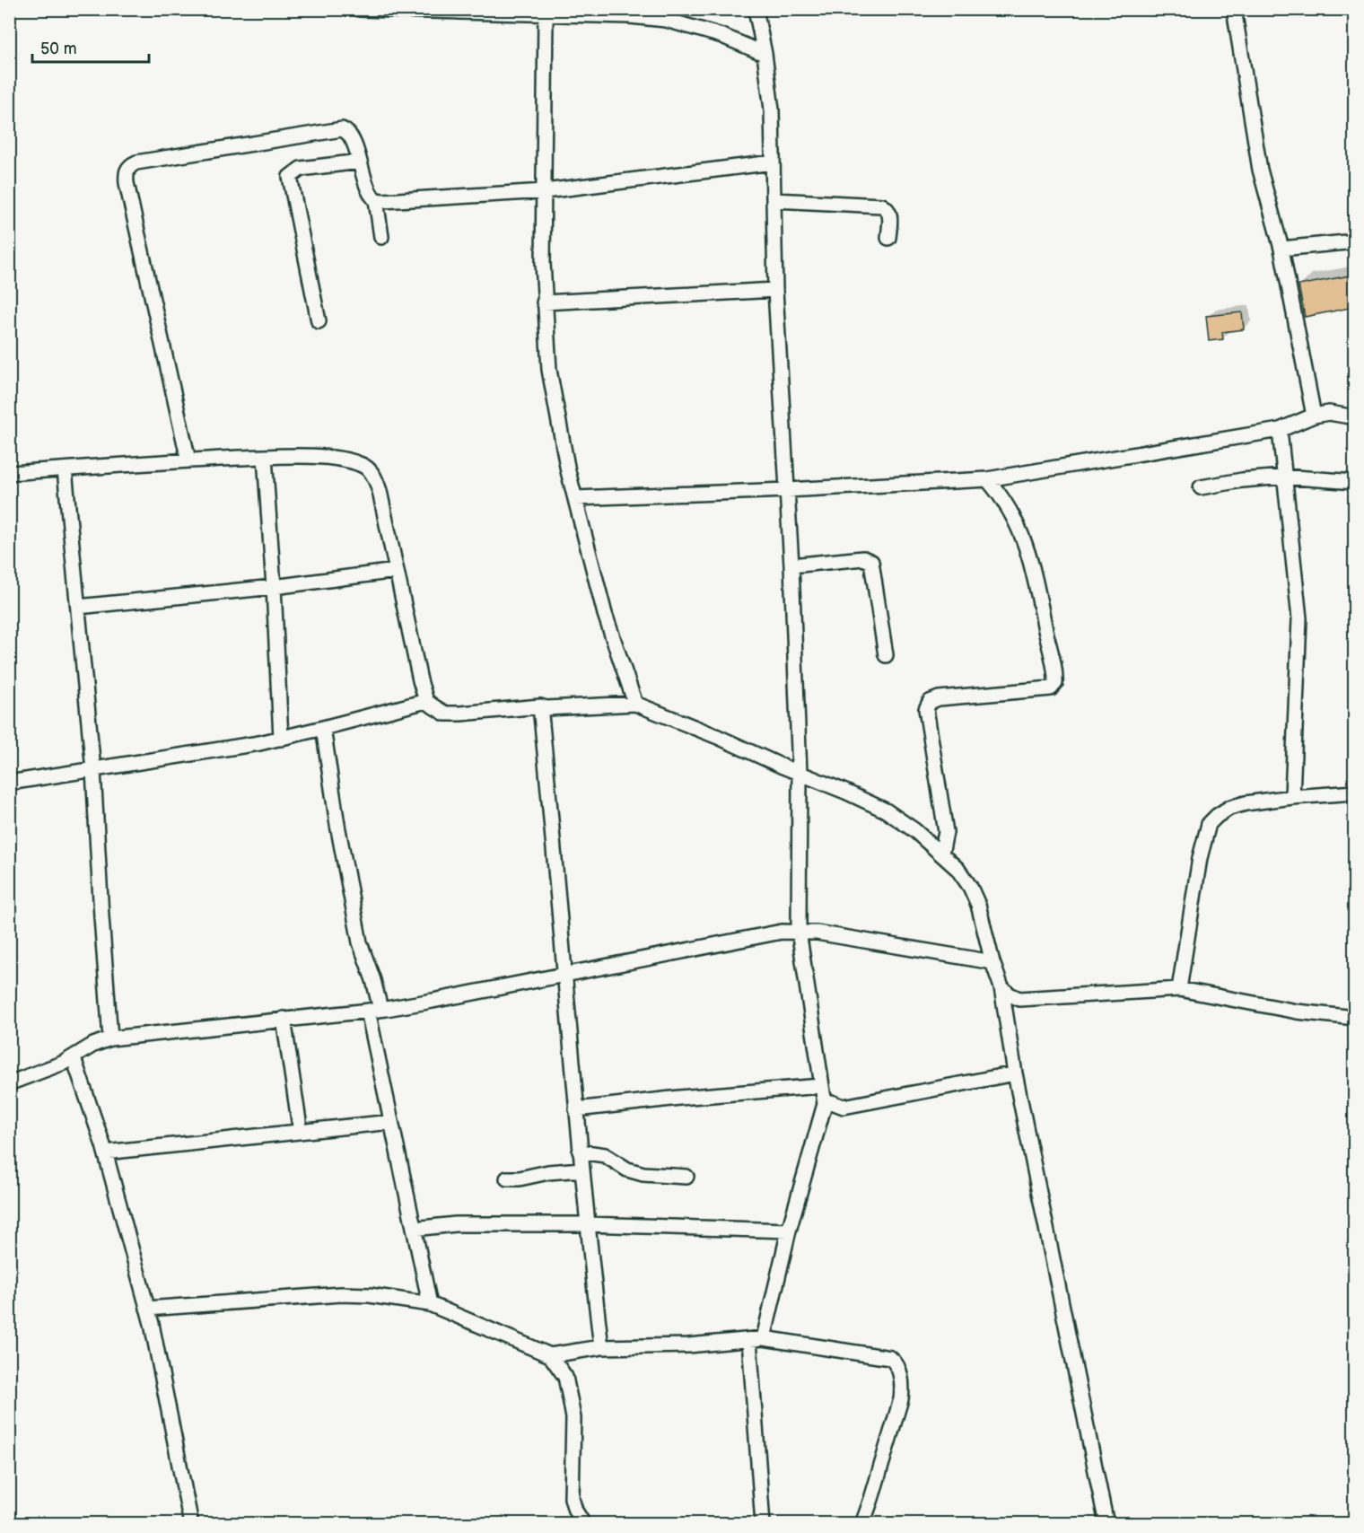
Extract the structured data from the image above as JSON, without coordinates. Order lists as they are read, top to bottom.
{
  "scale_bar": "50 m"
}
